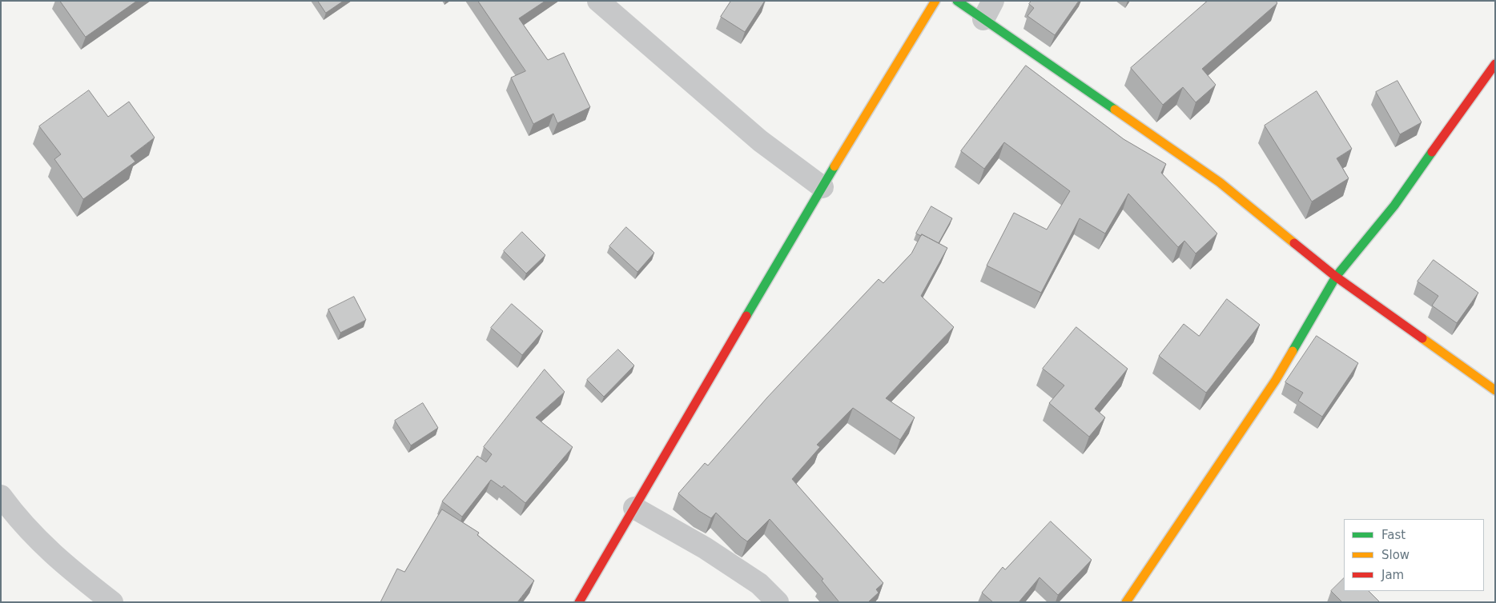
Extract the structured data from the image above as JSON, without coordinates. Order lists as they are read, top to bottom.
{
  "legend": ["Fast", "Slow", "Jam"]
}
